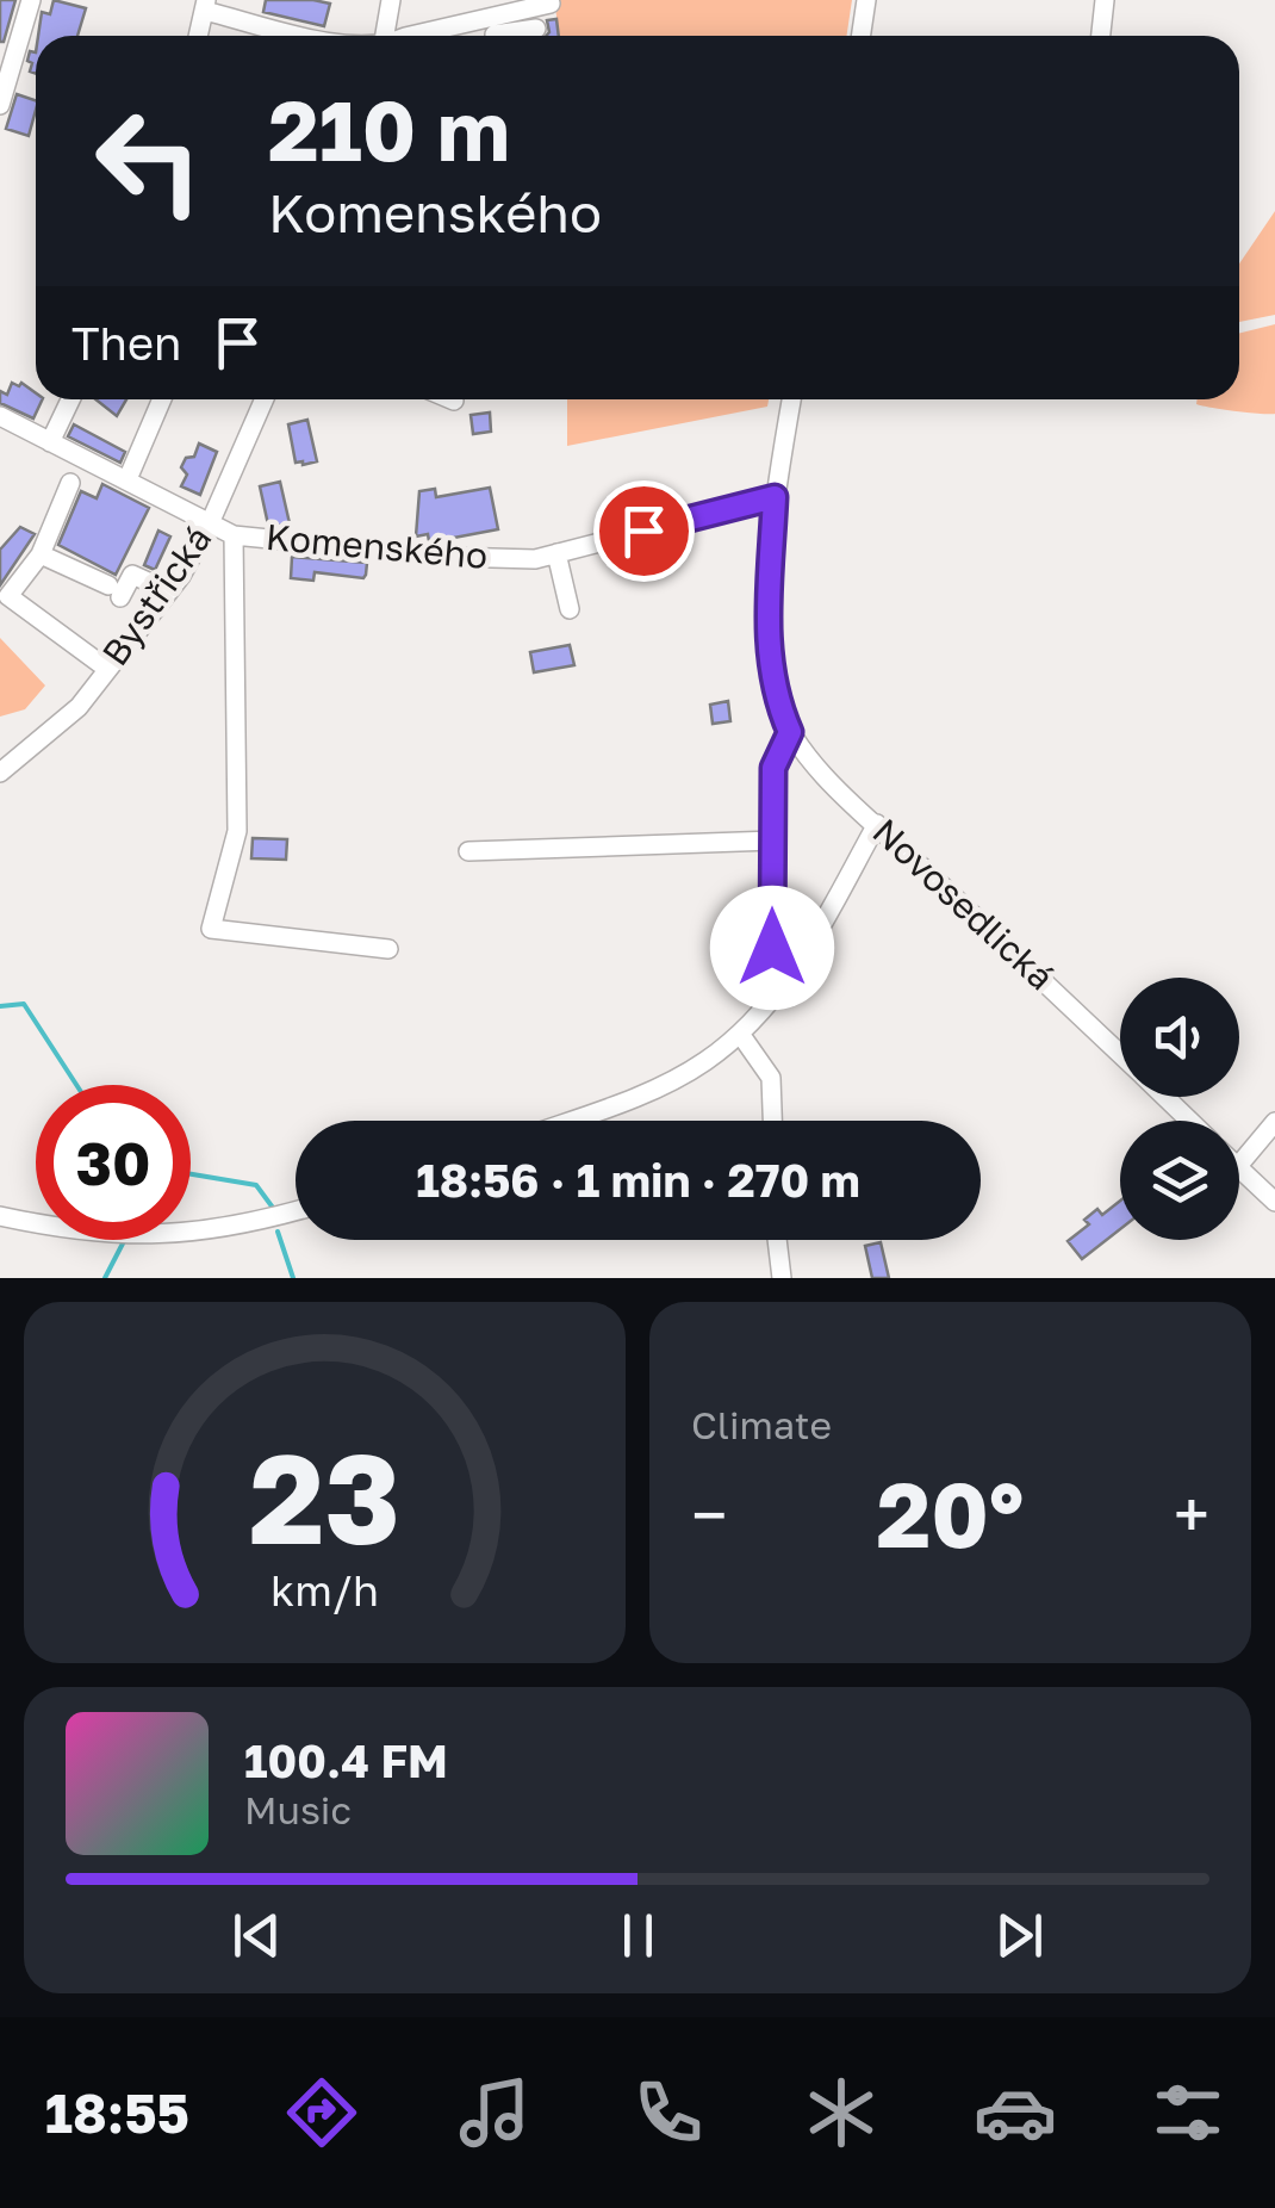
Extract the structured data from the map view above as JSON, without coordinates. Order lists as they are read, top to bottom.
{
  "streets": {
    "street": ["Komenského", "Bystřická", "Novosedlická"]
  },
  "crossings": [
    ["Komenského", "Bystřická"]
  ],
  "page": {
    "turn": ["210 m", "Komenského"],
    "then": "Then",
    "limit": "30",
    "trip": "18:56 · 1 min · 270 m",
    "tile": "Climate",
    "heat": ["−", "20°", "+"],
    "song": ["100.4 FM", "Music"],
    "tabs": "18:55",
    "gauge": ["23", "km/h"]
  }
}
